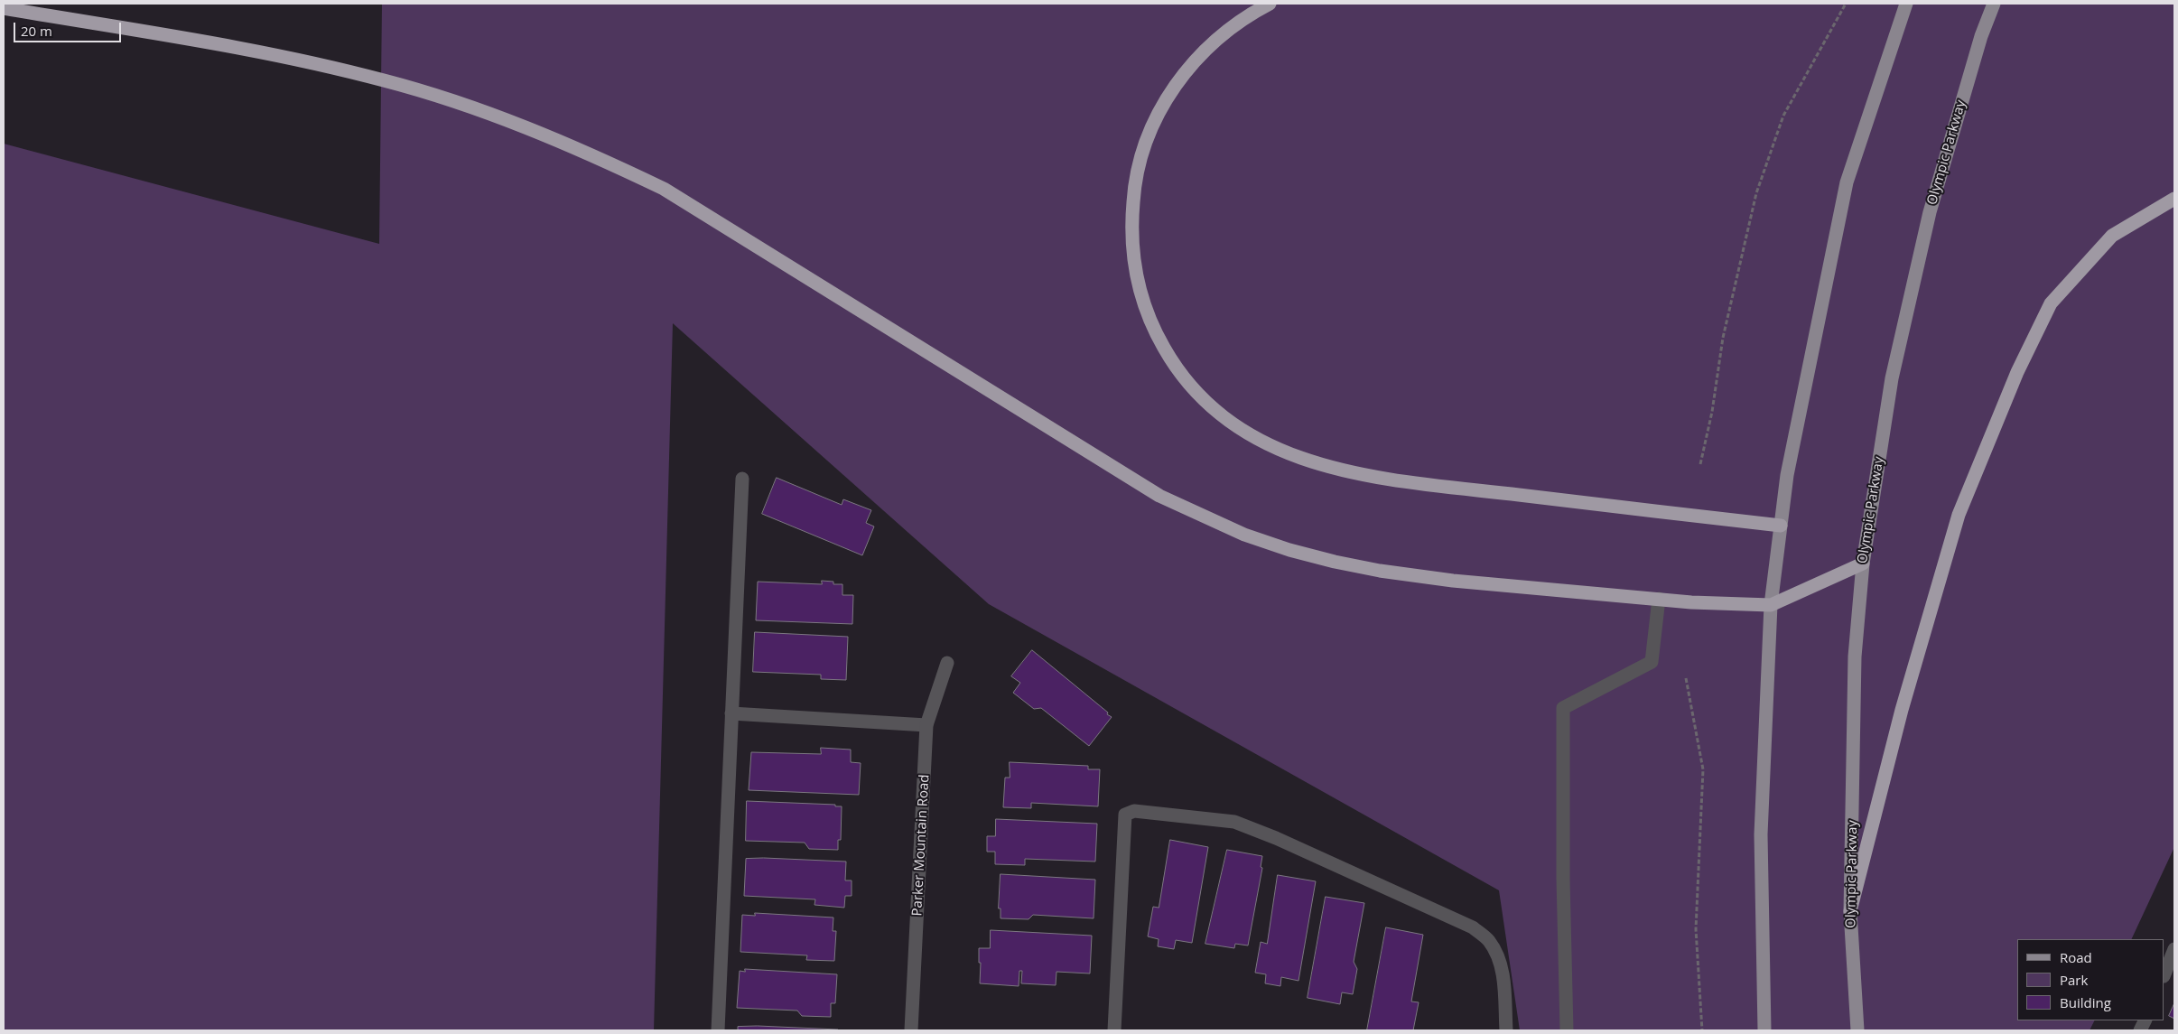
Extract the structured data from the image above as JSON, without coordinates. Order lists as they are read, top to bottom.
{
  "streets": {
    "main road": ["Olympic Parkway"],
    "street": ["Parker Mountain Road"]
  },
  "legend": ["Road", "Park", "Building"],
  "scale_bar": "20 m"
}
